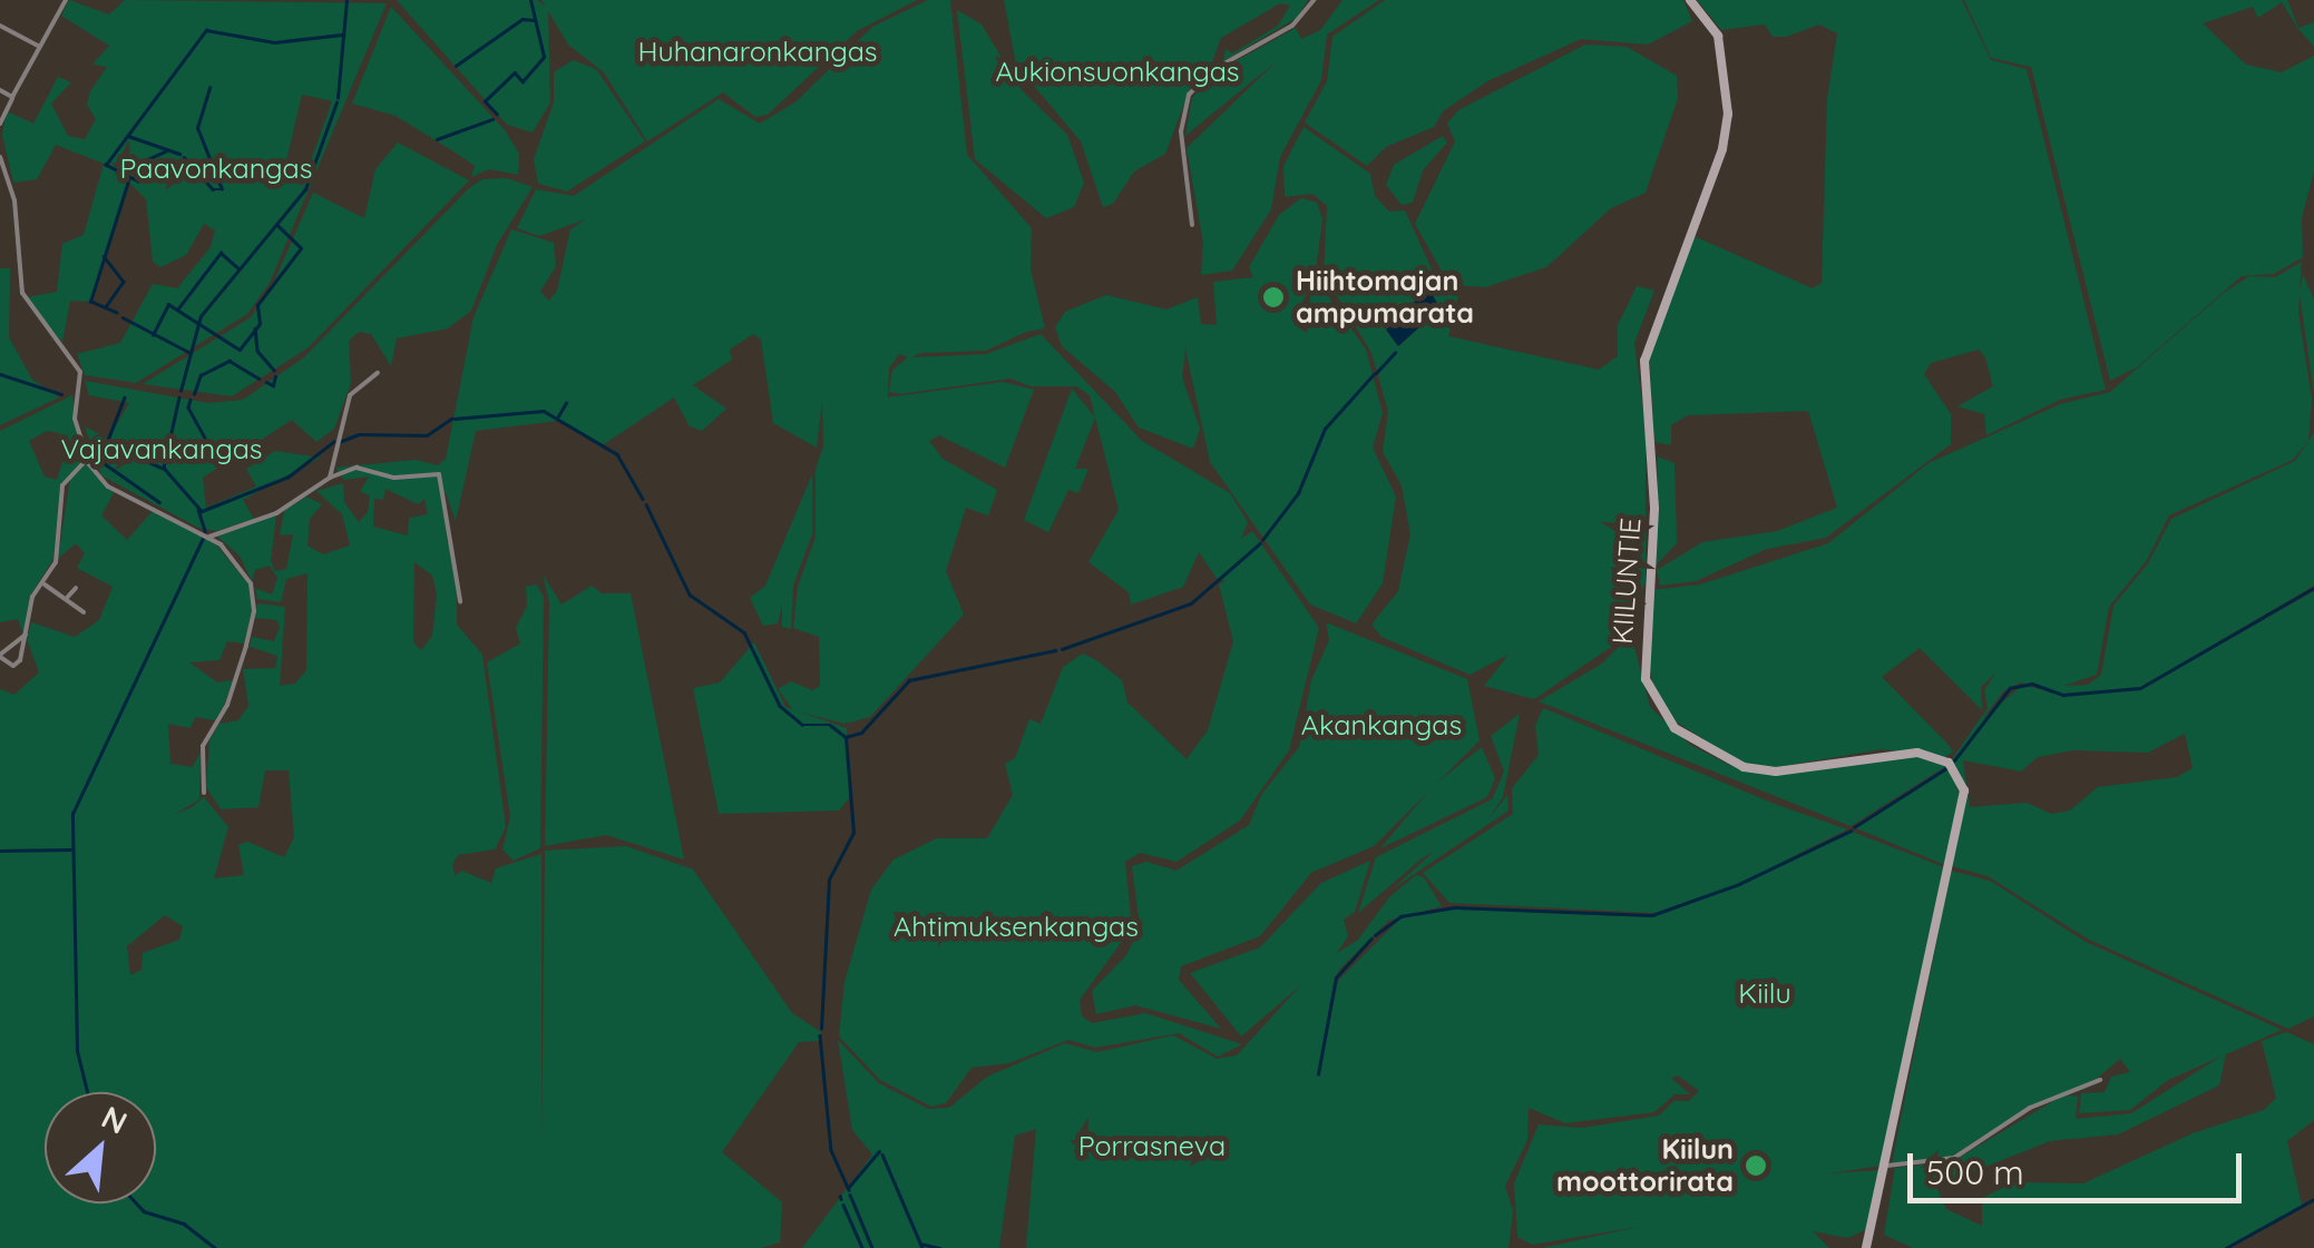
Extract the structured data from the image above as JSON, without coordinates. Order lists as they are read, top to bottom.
{
  "streets": {
    "street": ["KIILUNTIE"]
  },
  "parks": [
    "Huhanaronkangas",
    "Aukionsuonkangas",
    "Paavonkangas",
    "Vajavankangas",
    "Akankangas",
    "Ahtimuksenkangas",
    "Kiilu",
    "Porrasneva"
  ],
  "places": ["Hiihtomajan ampumarata", "Kiilun moottorirata"],
  "scale_bar": "500 m",
  "north": "top right"
}
